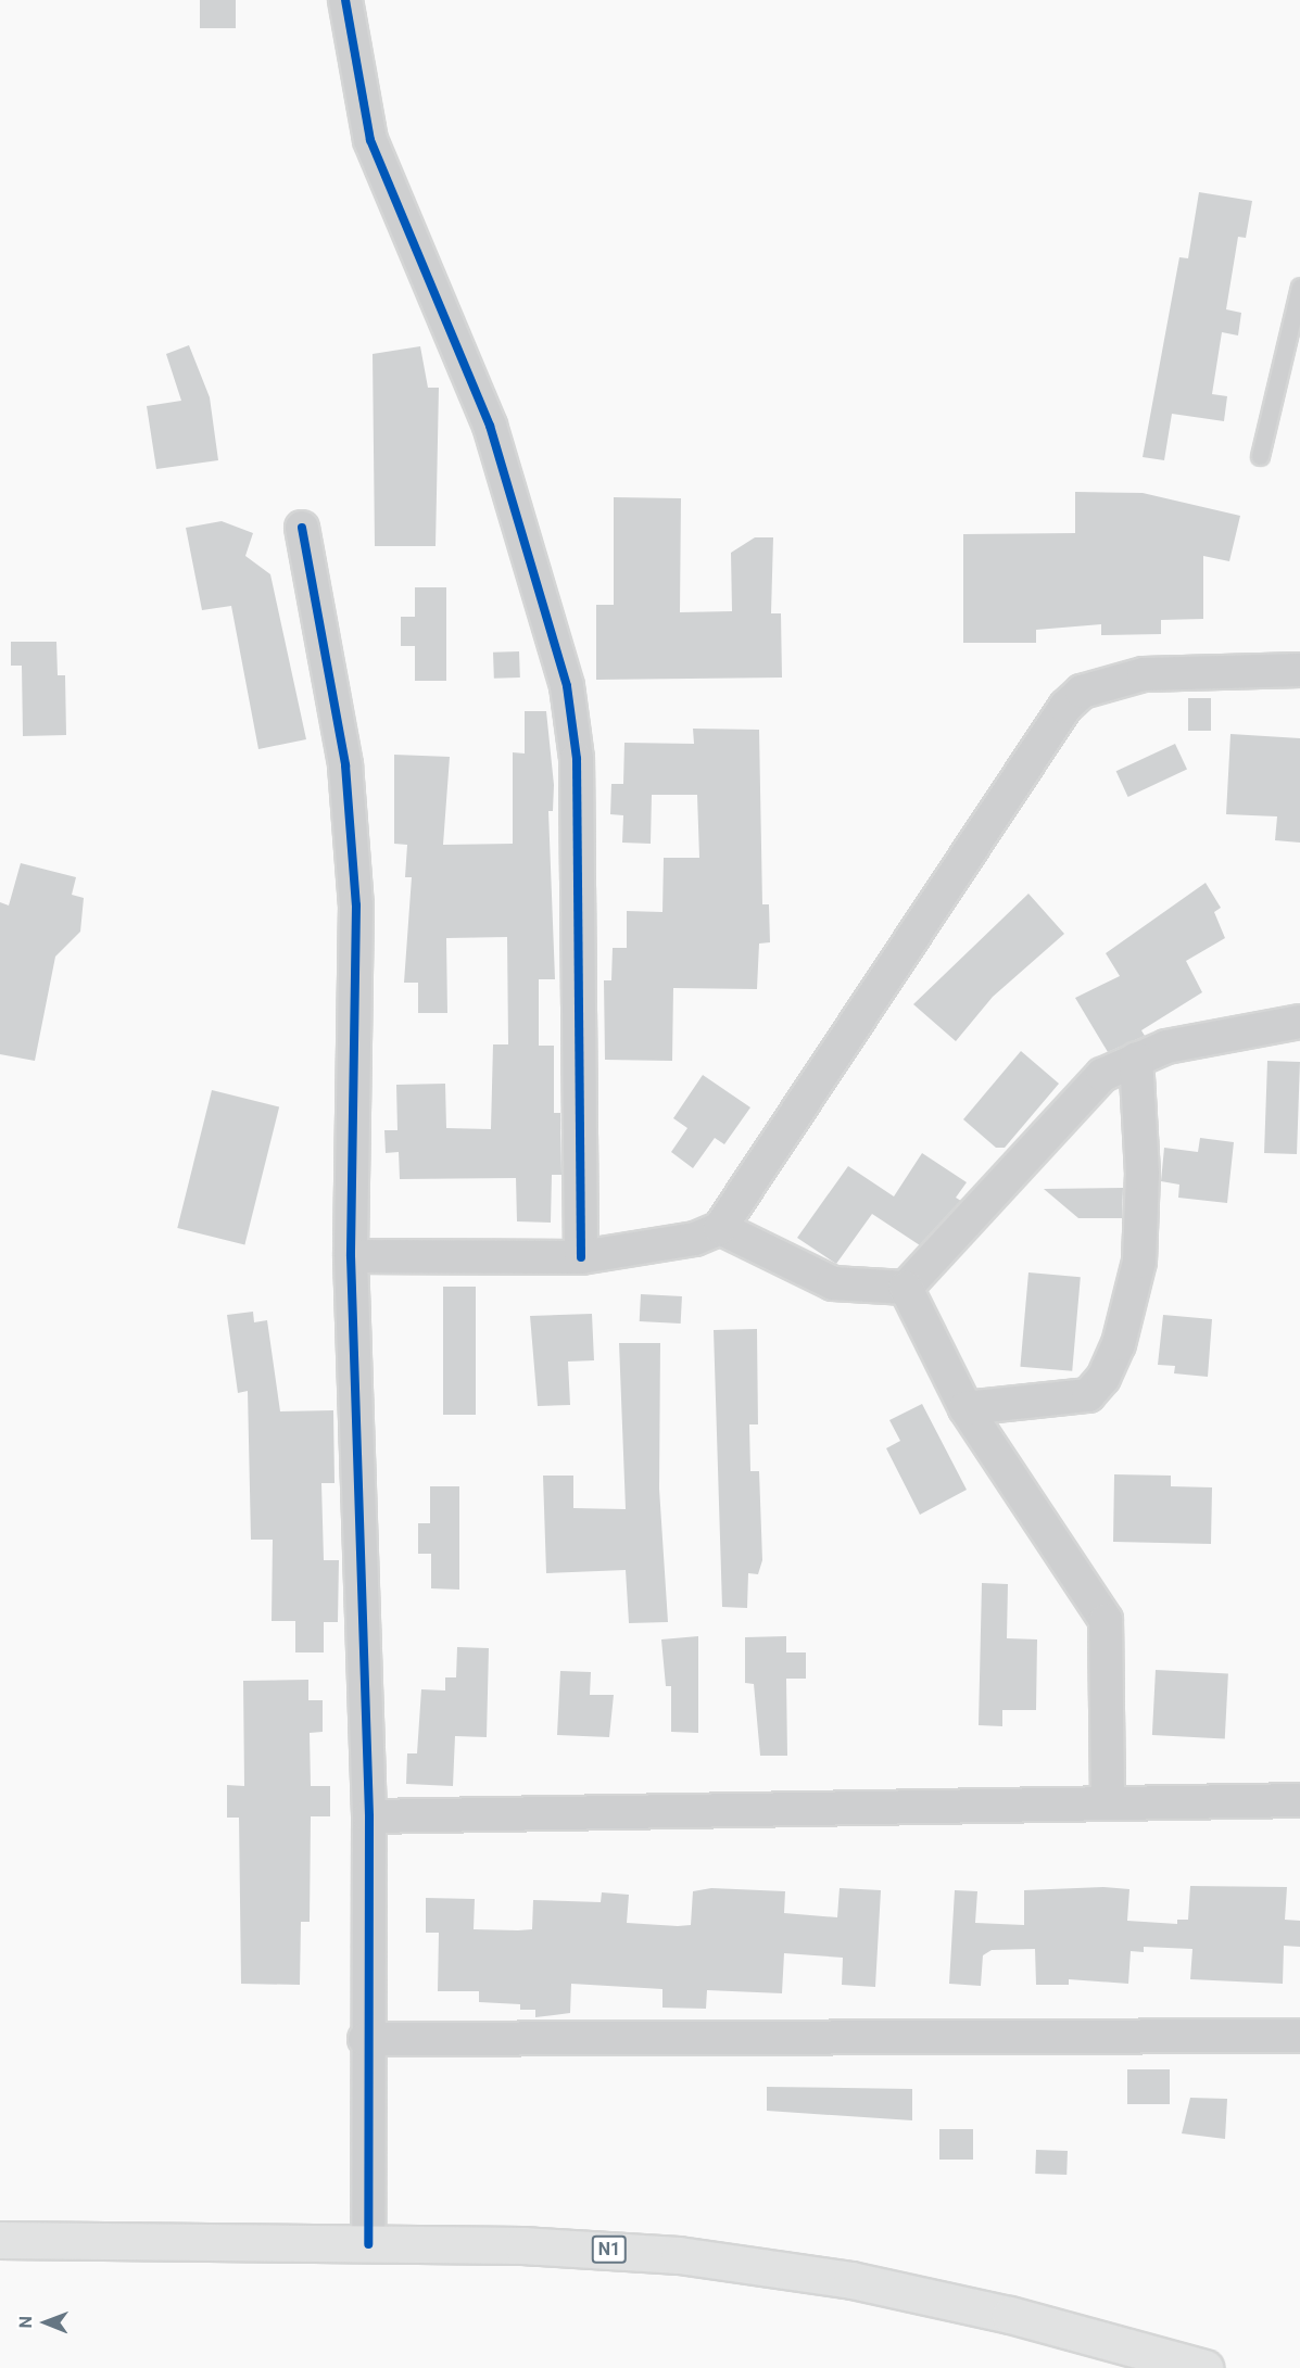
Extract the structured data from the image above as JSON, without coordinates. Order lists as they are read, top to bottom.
{
  "streets": {
    "highway": ["N1"]
  },
  "north": "left"
}
